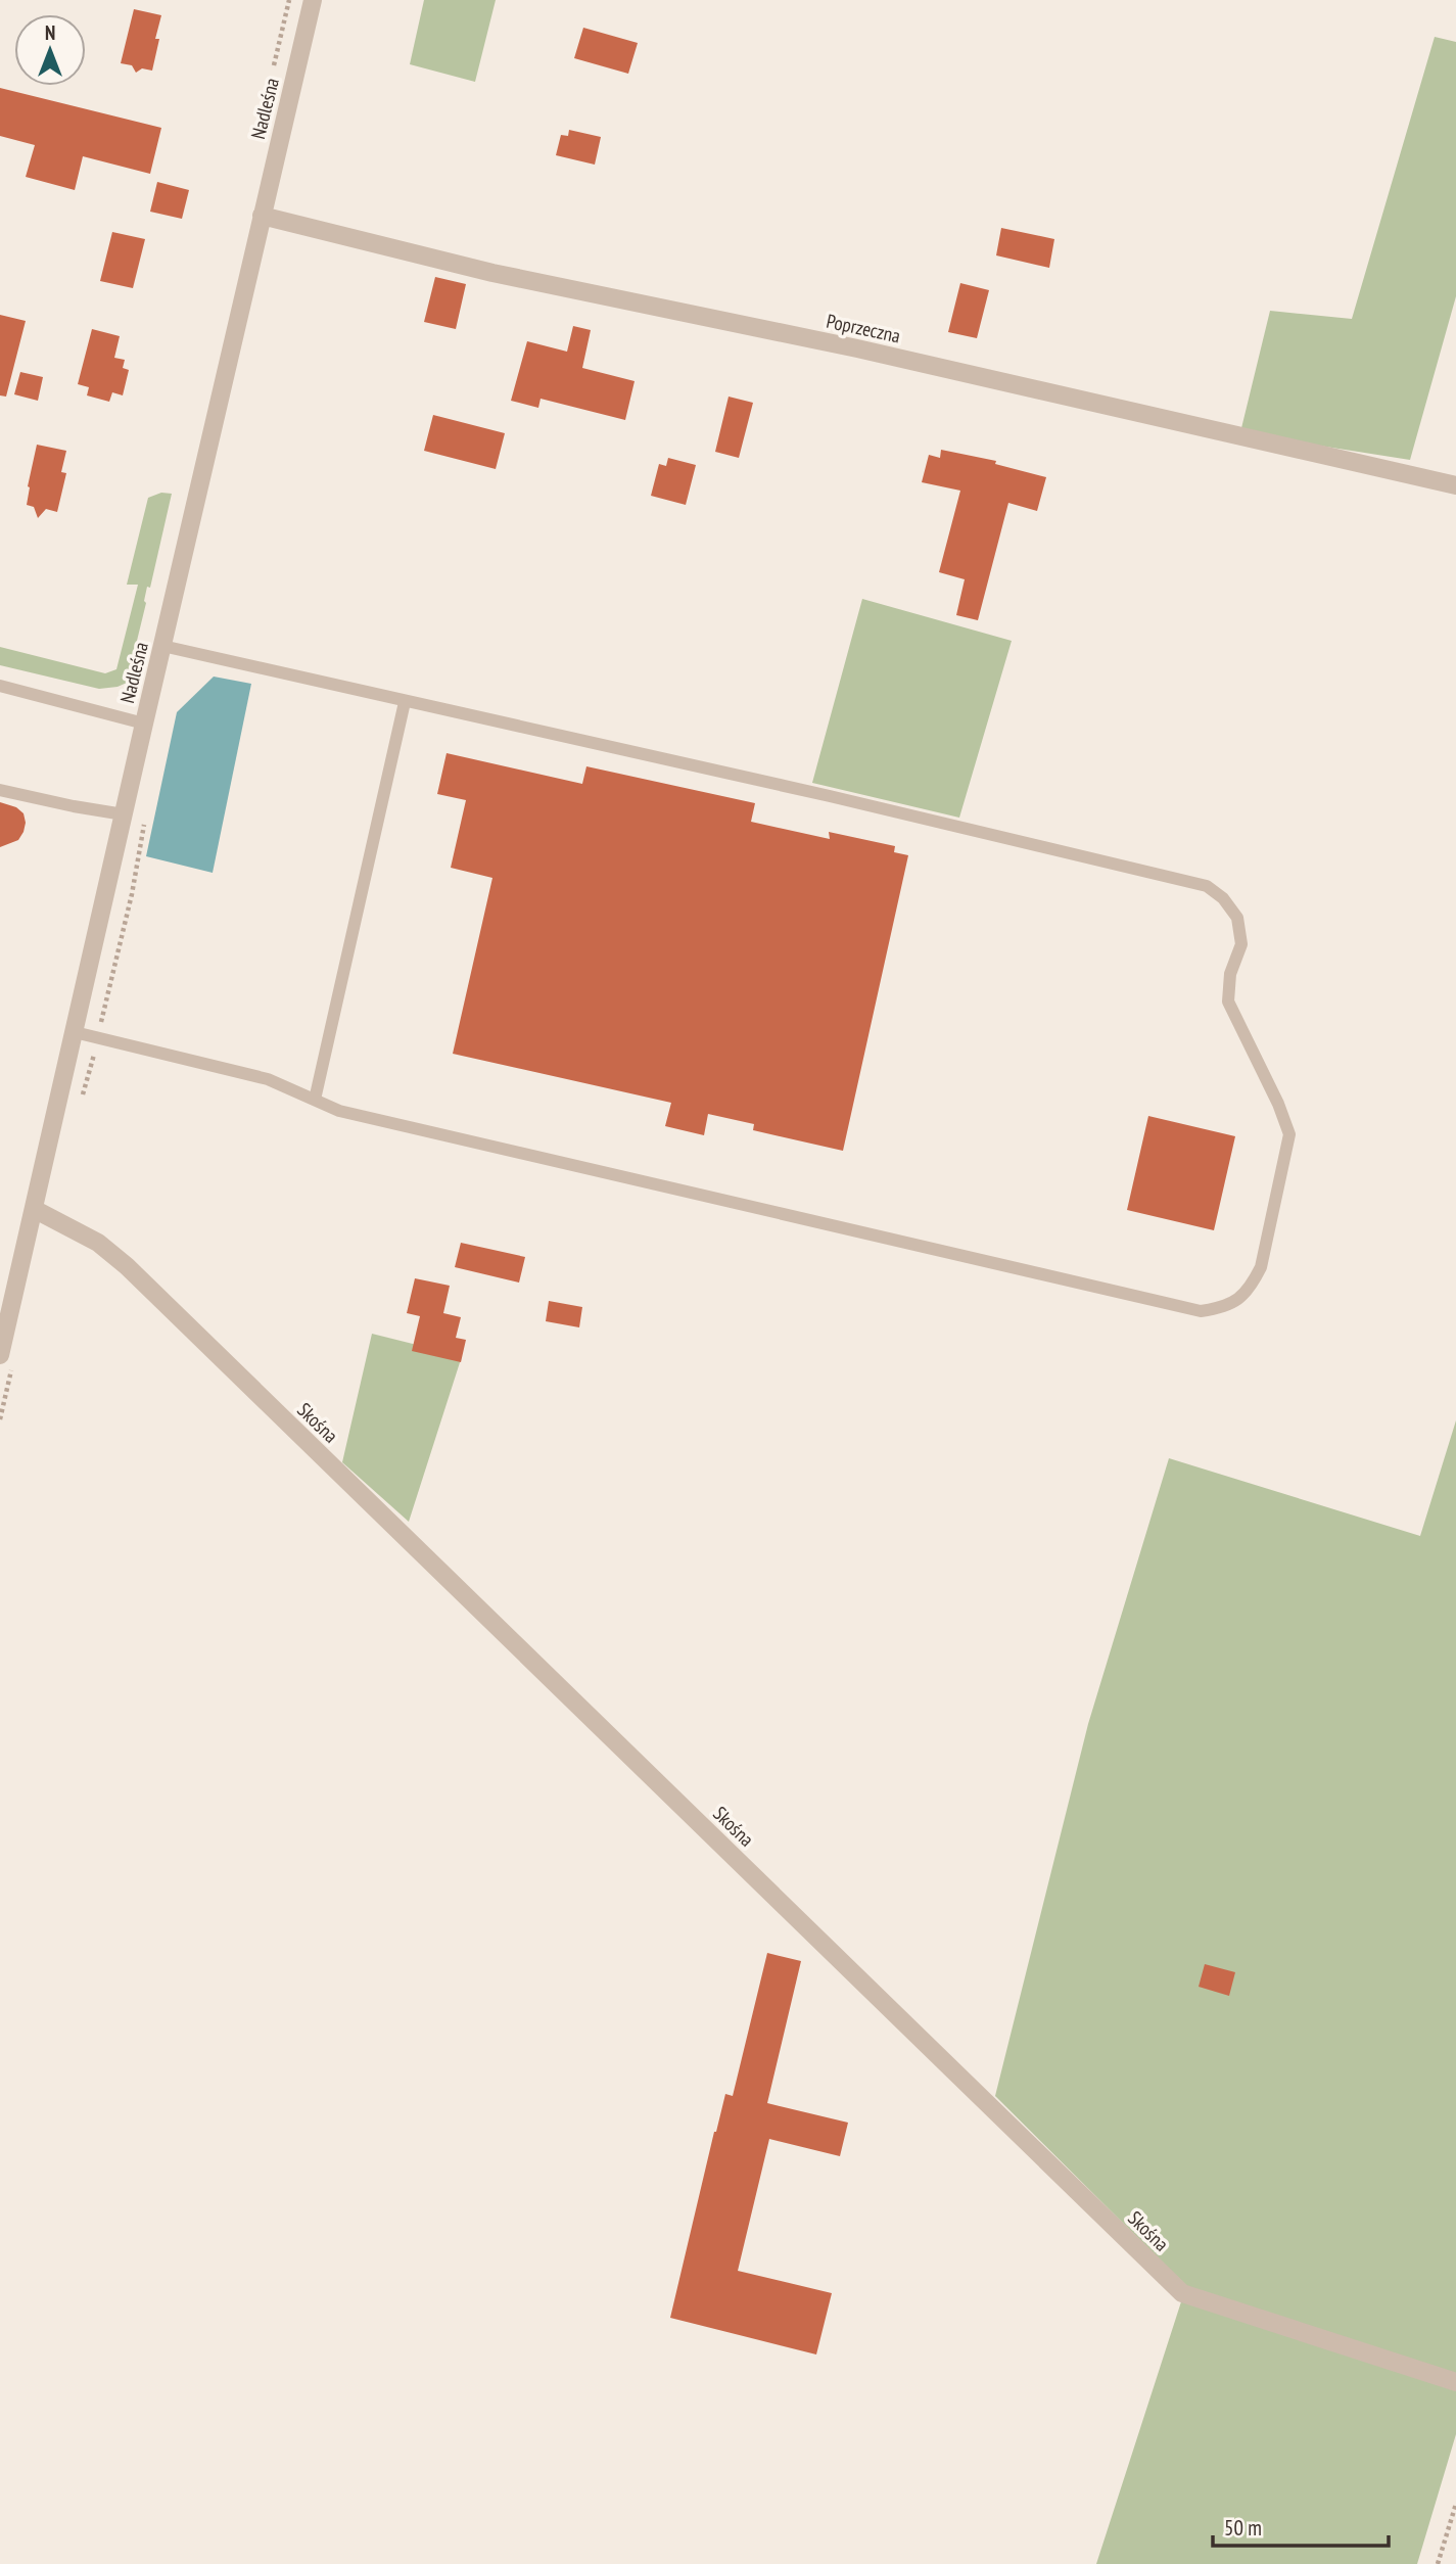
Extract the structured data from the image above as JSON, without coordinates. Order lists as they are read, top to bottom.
{
  "streets": {
    "street": ["Nadleśna", "Poprzeczna", "Skośna"]
  },
  "crossings": [
    ["Nadleśna", "Poprzeczna"],
    ["Nadleśna", "Skośna"]
  ],
  "scale_bar": "50 m",
  "north": "top"
}
